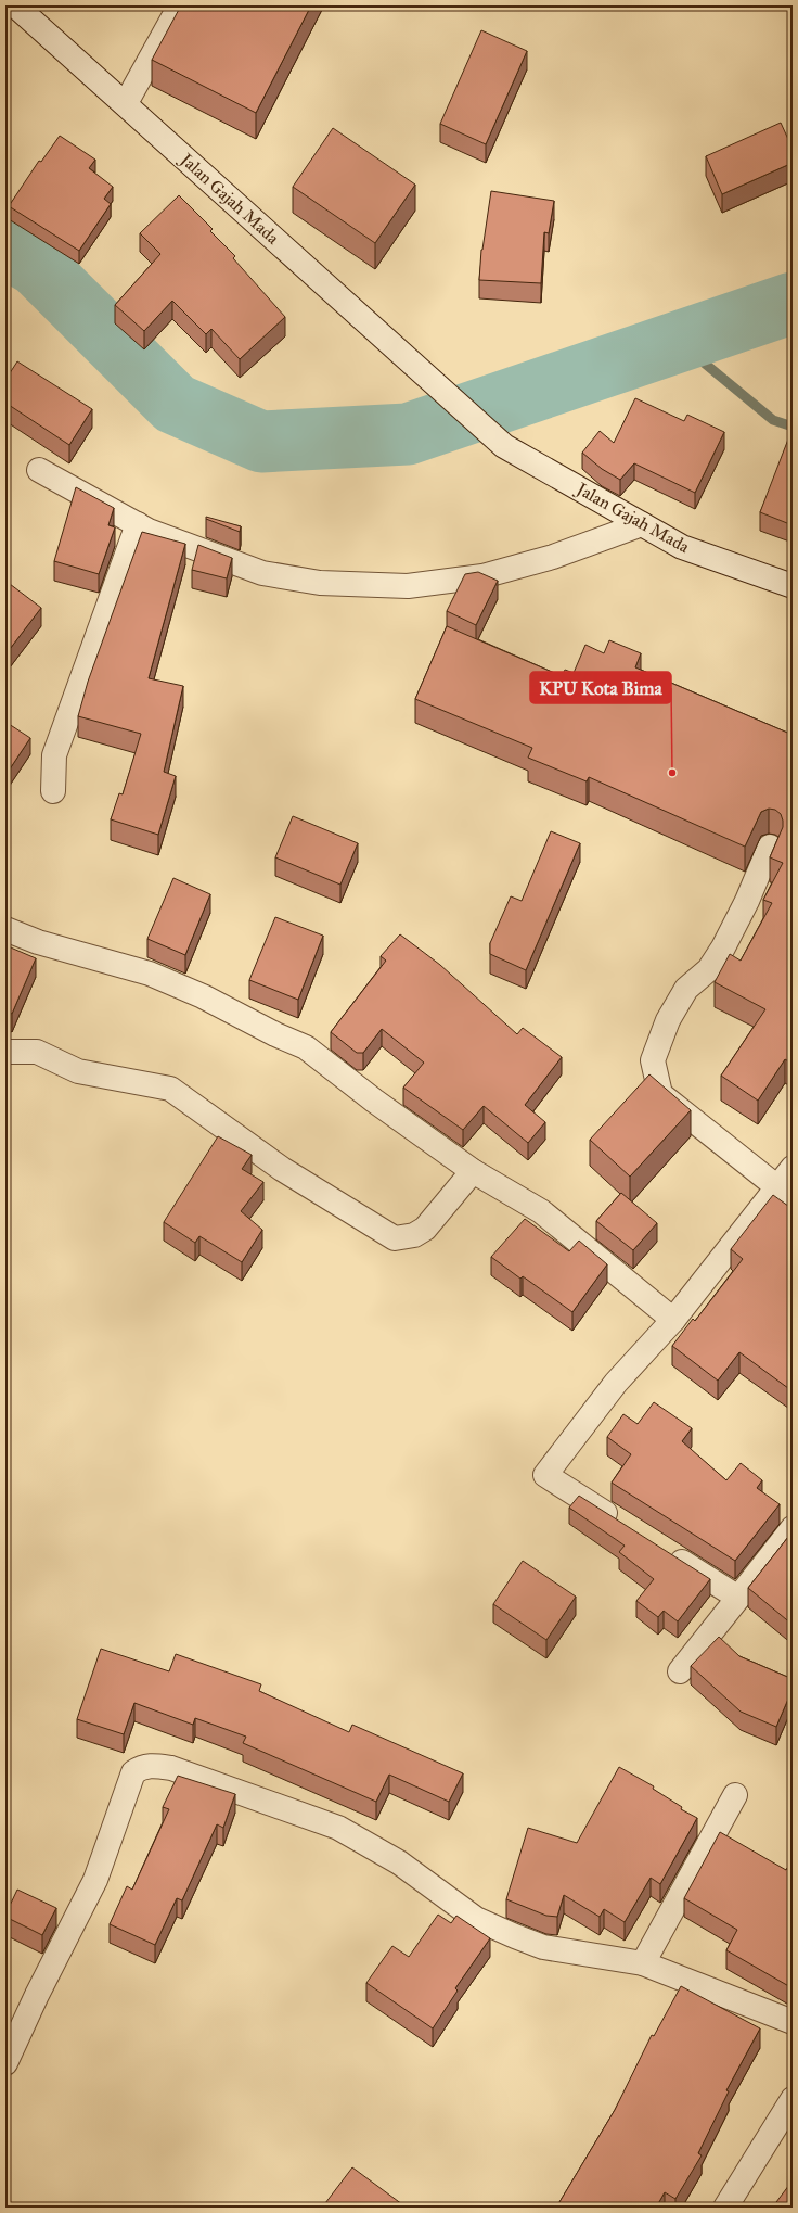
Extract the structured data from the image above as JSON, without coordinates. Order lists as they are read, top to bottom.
{
  "streets": {
    "street": ["Jalan Gajah Mada"]
  },
  "places": ["KPU Kota Bima"]
}
